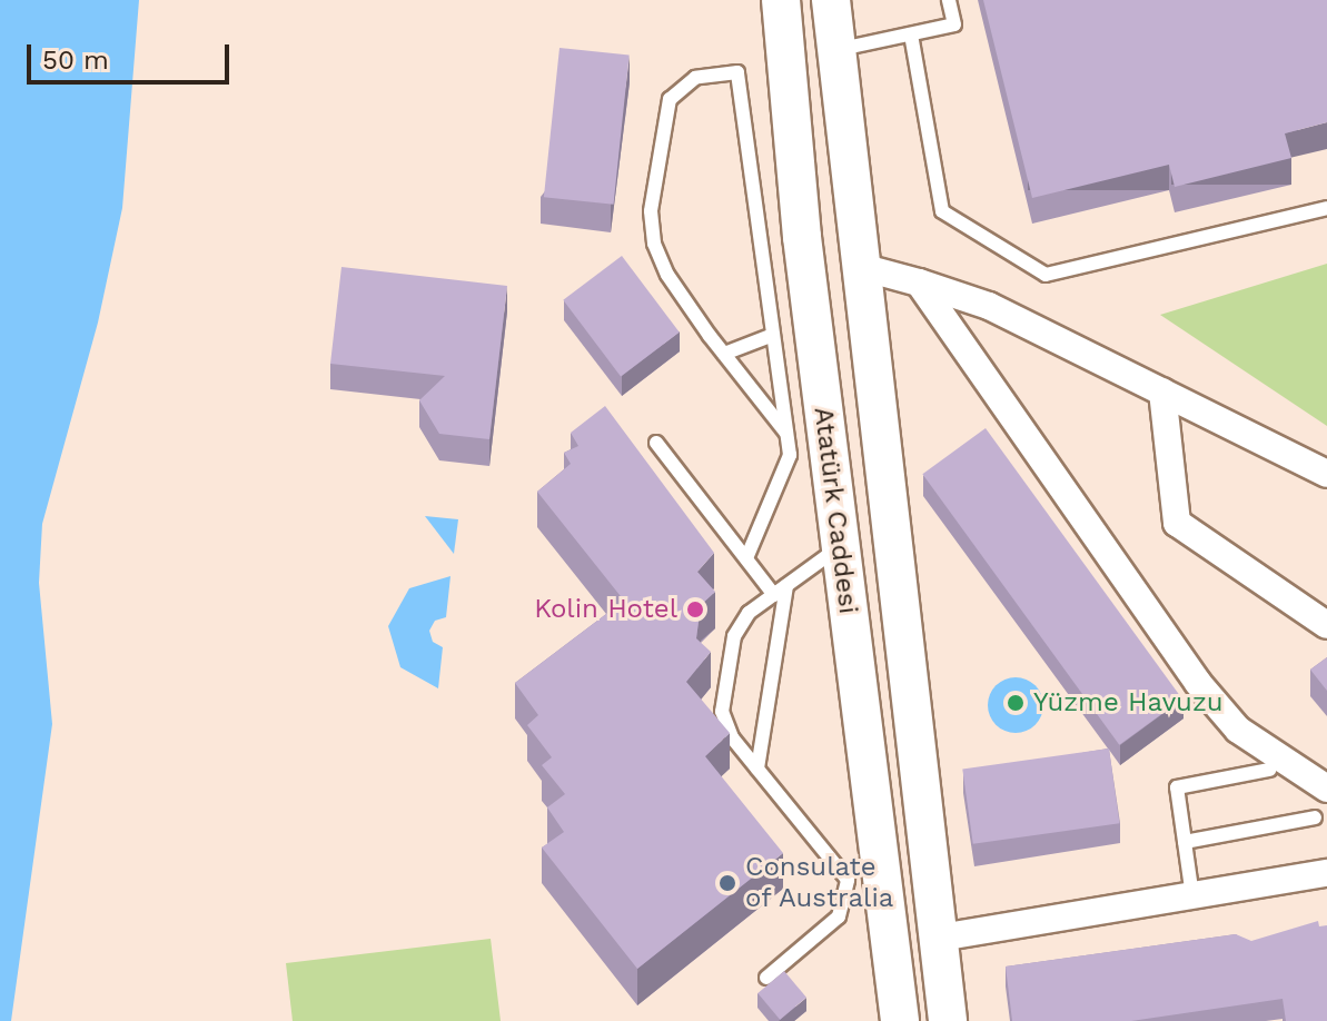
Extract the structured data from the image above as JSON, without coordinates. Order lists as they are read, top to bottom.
{
  "streets": {
    "main road": ["Atatürk Caddesi"]
  },
  "places": ["Kolin Hotel", "Yüzme Havuzu", "Consulate of Australia"],
  "scale_bar": "50 m"
}
